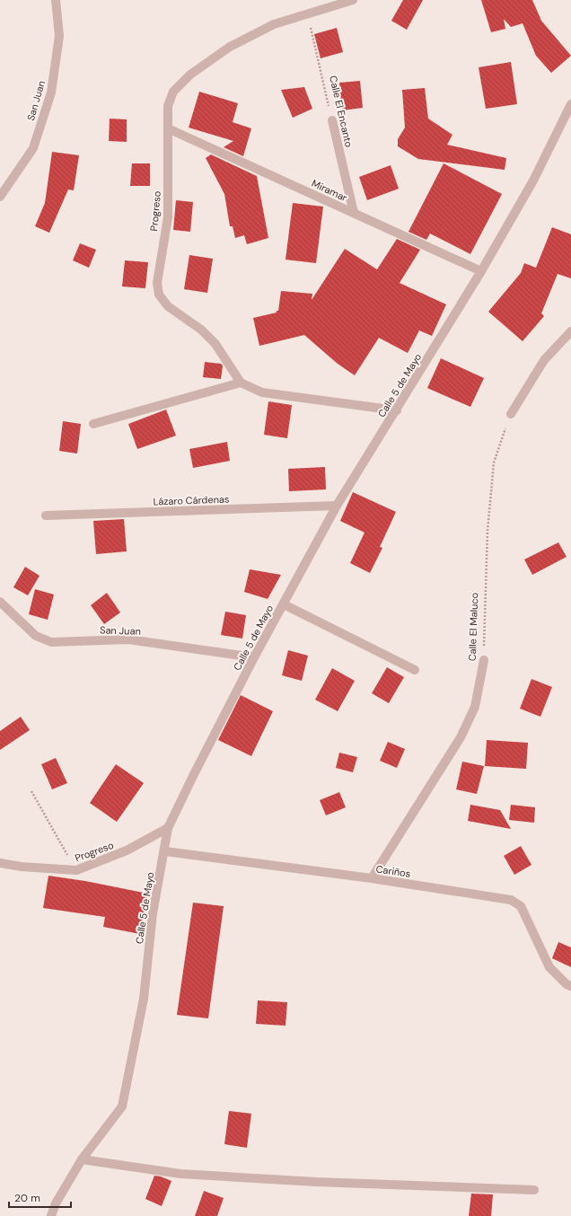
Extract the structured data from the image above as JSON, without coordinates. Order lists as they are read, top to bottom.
{
  "streets": {
    "street": [
      "San Juan",
      "Calle El Encanto",
      "Miramar",
      "Progreso",
      "Calle 5 de Mayo",
      "Lázaro Cárdenas",
      "Calle El Maluco",
      "Cariños"
    ]
  },
  "crossings": [
    ["San Juan", "Calle 5 de Mayo"],
    ["Calle El Encanto", "Miramar"],
    ["Calle El Encanto", "Progreso"],
    ["Miramar", "Progreso"],
    ["Miramar", "Calle 5 de Mayo"],
    ["Progreso", "Calle 5 de Mayo"],
    ["Calle 5 de Mayo", "Lázaro Cárdenas"],
    ["Calle 5 de Mayo", "Cariños"],
    ["Calle El Maluco", "Cariños"]
  ],
  "scale_bar": "20 m"
}
